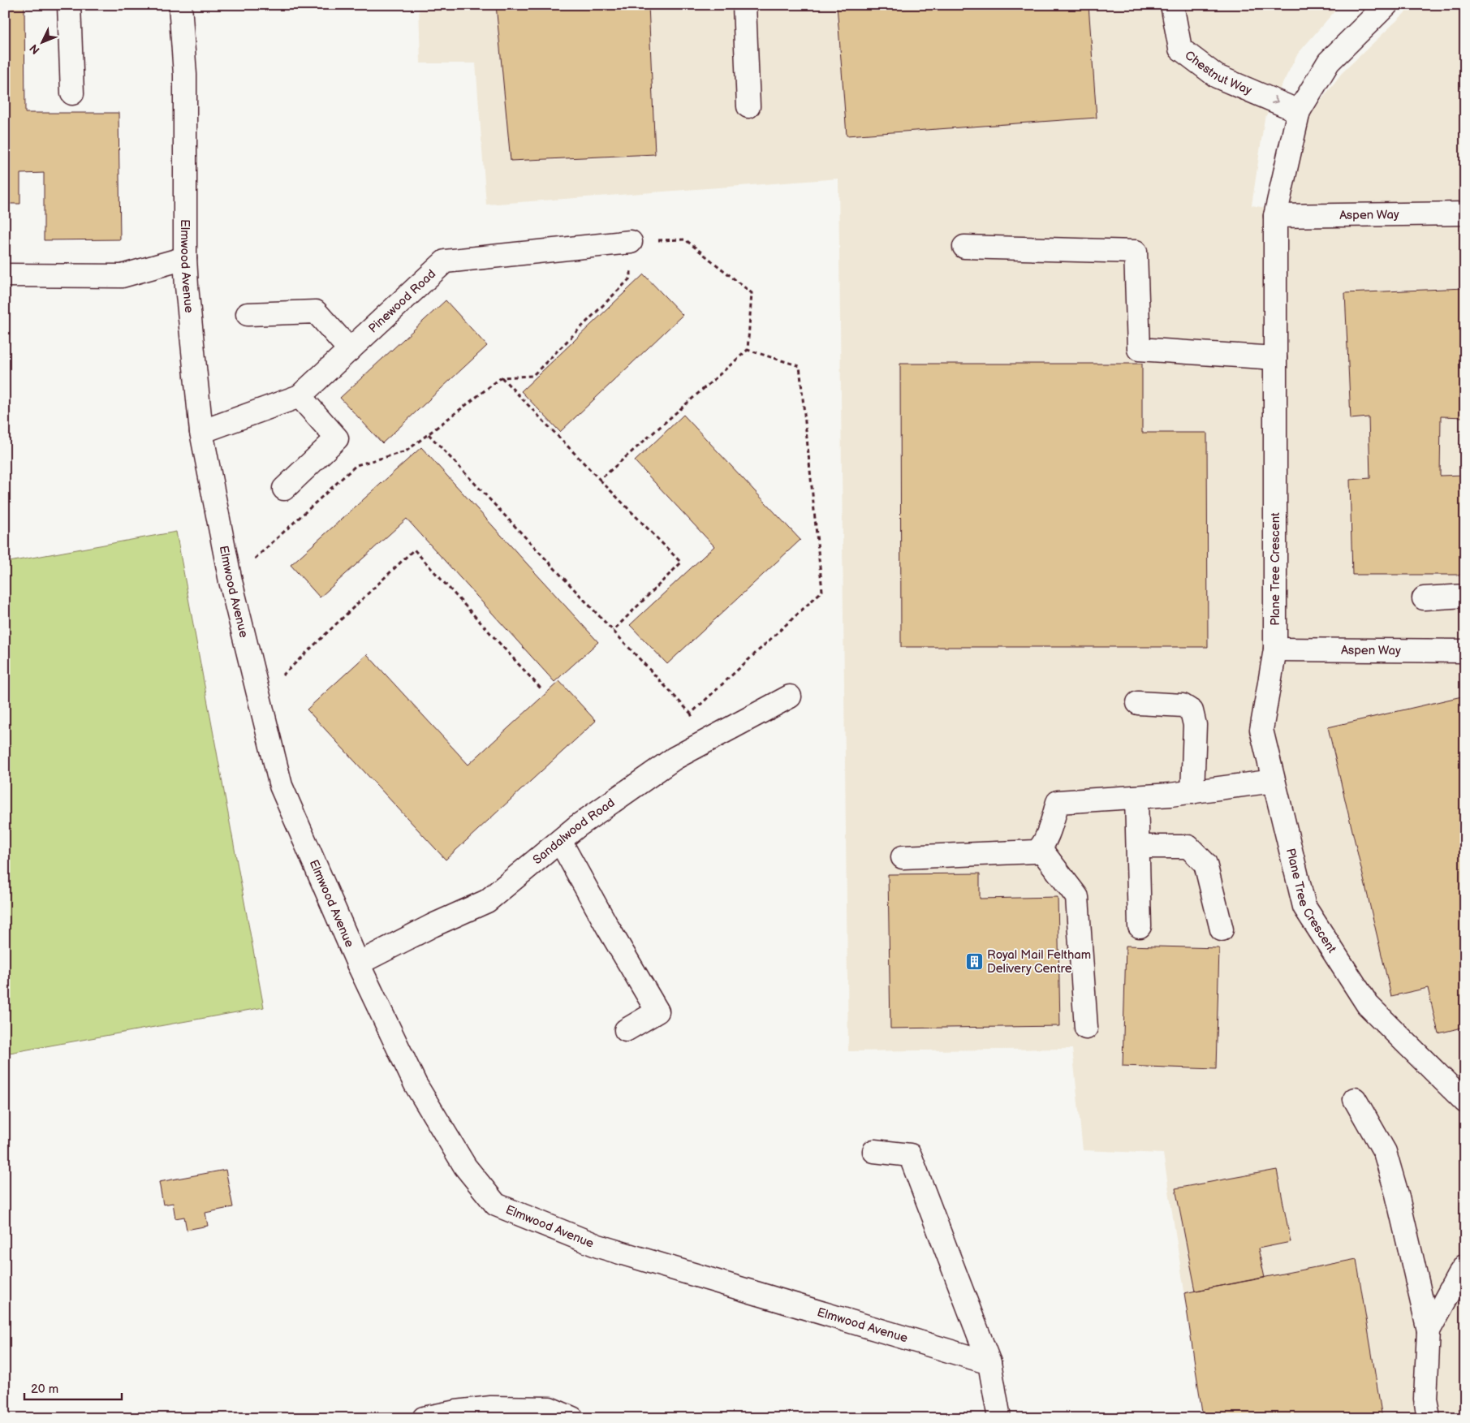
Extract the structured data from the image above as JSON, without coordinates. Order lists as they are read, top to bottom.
{
  "streets": {
    "street": [
      "Chestnut Way",
      "Aspen Way",
      "Elmwood Avenue",
      "Pinewood Road",
      "Plane Tree Crescent",
      "Sandalwood Road"
    ]
  },
  "crossings": [
    ["Chestnut Way", "Plane Tree Crescent"],
    ["Aspen Way", "Plane Tree Crescent"],
    ["Elmwood Avenue", "Pinewood Road"],
    ["Elmwood Avenue", "Sandalwood Road"]
  ],
  "one_way": ["Chestnut Way"],
  "places": {
    "building": ["Royal Mail Feltham Delivery Centre"]
  },
  "scale_bar": "20 m",
  "north": "bottom left"
}
